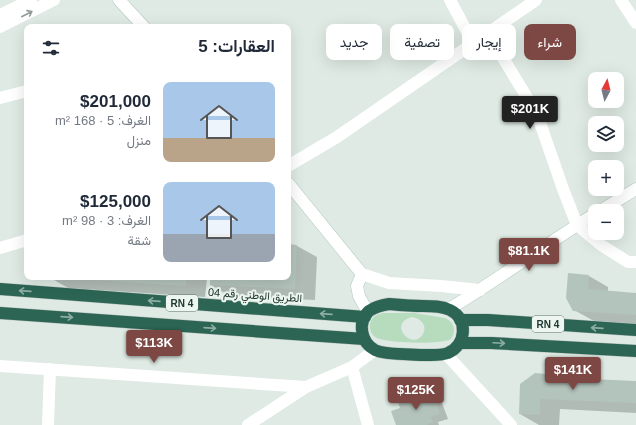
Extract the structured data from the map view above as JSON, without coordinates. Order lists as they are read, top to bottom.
{
  "streets": {
    "highway": ["الطريق الوطني رقم 04", "RN 4"]
  },
  "north": "top",
  "page": {
    "chip": [
      "شراء",
      "إيجار",
      "تصفية",
      "جديد"
    ],
    "heading": "العقارات: 5",
    "map_buttons": ["+", "−"],
    "list": [
      {
        "name": "$201,000",
        "note": "الغرف: 5 · 168 m² · منزل"
      },
      {
        "name": "$125,000",
        "note": "الغرف: 3 · 98 m² · شقة"
      }
    ],
    "price": [
      "$201K",
      "$81.1K",
      "$113K",
      "$141K",
      "$125K"
    ]
  }
}
